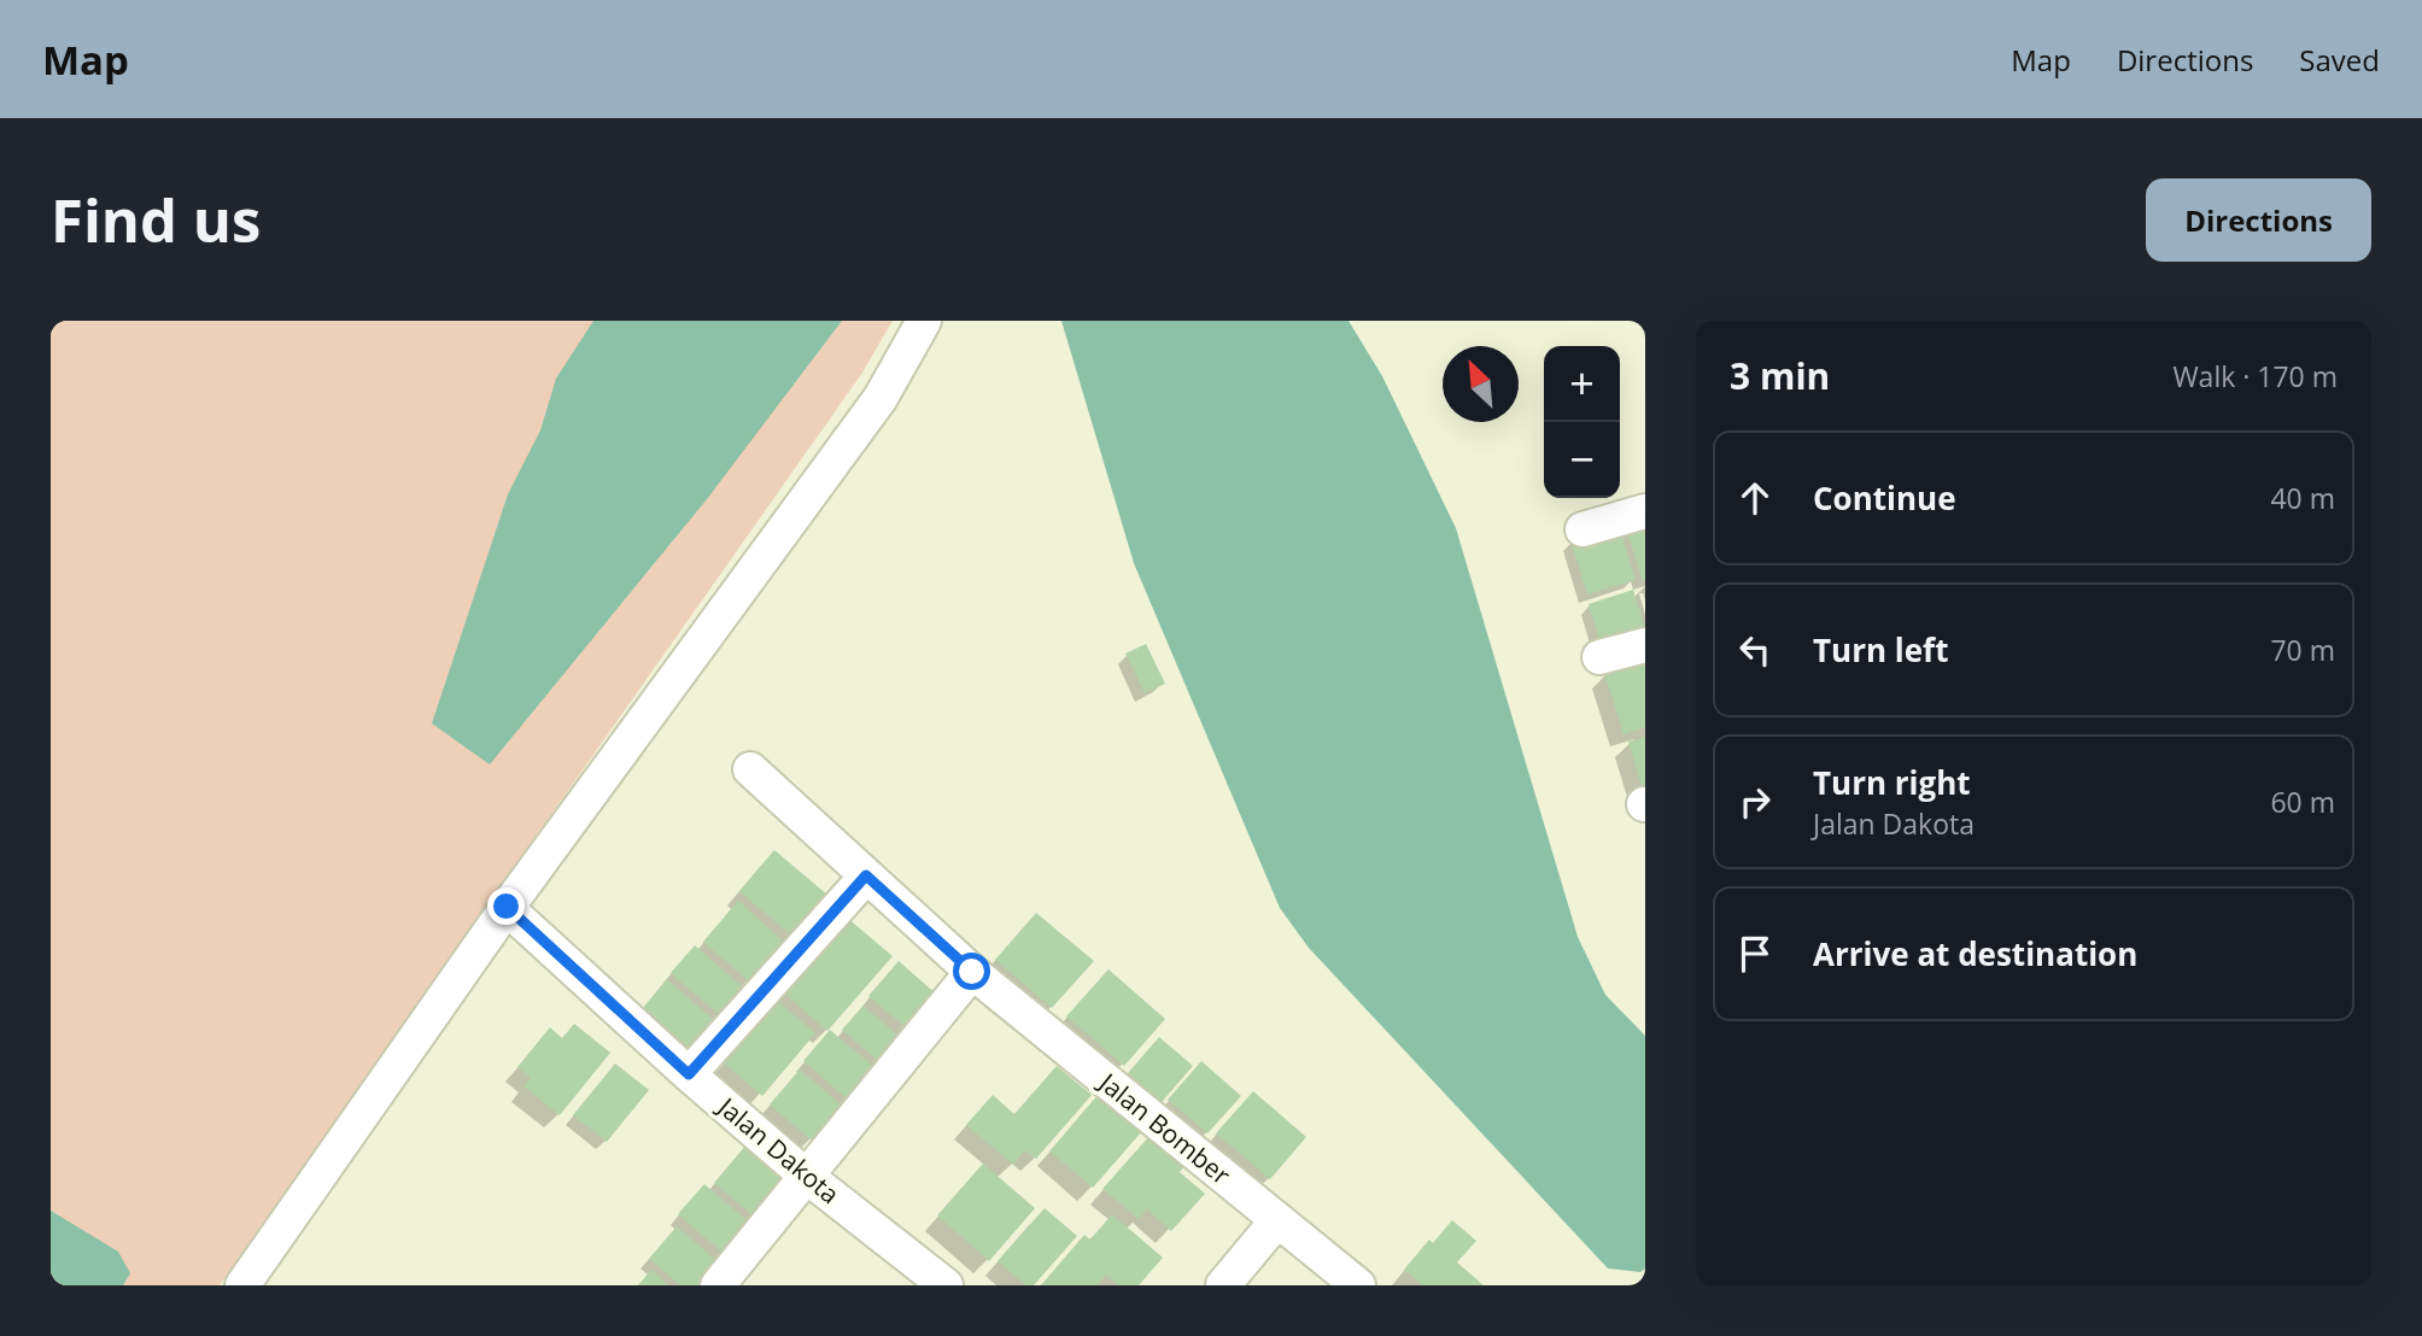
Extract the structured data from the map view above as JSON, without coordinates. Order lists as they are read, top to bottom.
{
  "streets": {
    "lane": ["Jalan Bomber", "Jalan Dakota"]
  },
  "north": "top left",
  "page": {
    "header": "Map",
    "nav": ["Map", "Directions", "Saved"],
    "buttons": "Directions",
    "title": "Find us",
    "heading": ["3 min", "Walk · 170 m"],
    "map_buttons": ["+", "−"],
    "list": [
      ["Continue", "40 m"],
      ["Turn left", "70 m"],
      ["Turn right", "Jalan Dakota", "60 m"],
      "Arrive at destination"
    ]
  }
}
